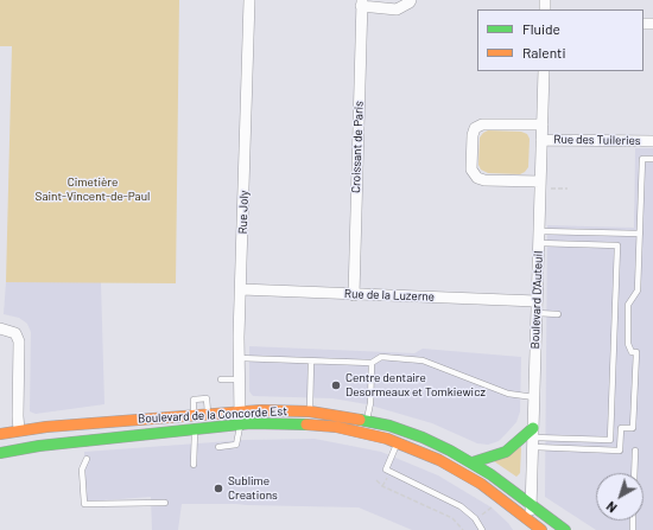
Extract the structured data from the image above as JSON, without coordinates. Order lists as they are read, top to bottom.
{
  "streets": {
    "street": [
      "Rue des Tuileries",
      "Croissant de Paris",
      "Rue Joly",
      "Rue de la Luzerne",
      "Boulevard D'Auteuil",
      "Boulevard de la Concorde Est"
    ]
  },
  "crossings": [
    ["Rue des Tuileries", "Boulevard D'Auteuil"],
    ["Croissant de Paris", "Rue de la Luzerne"],
    ["Rue Joly", "Rue de la Luzerne"],
    ["Rue Joly", "Boulevard de la Concorde Est"],
    ["Rue de la Luzerne", "Boulevard D'Auteuil"],
    ["Boulevard D'Auteuil", "Boulevard de la Concorde Est"]
  ],
  "parks": ["Cimetière Saint-Vincent-de-Paul"],
  "places": ["Centre dentaire Desormeaux et Tomkiewicz", "Sublime Creations"],
  "legend": ["Fluide", "Ralenti"],
  "north": "bottom left"
}
